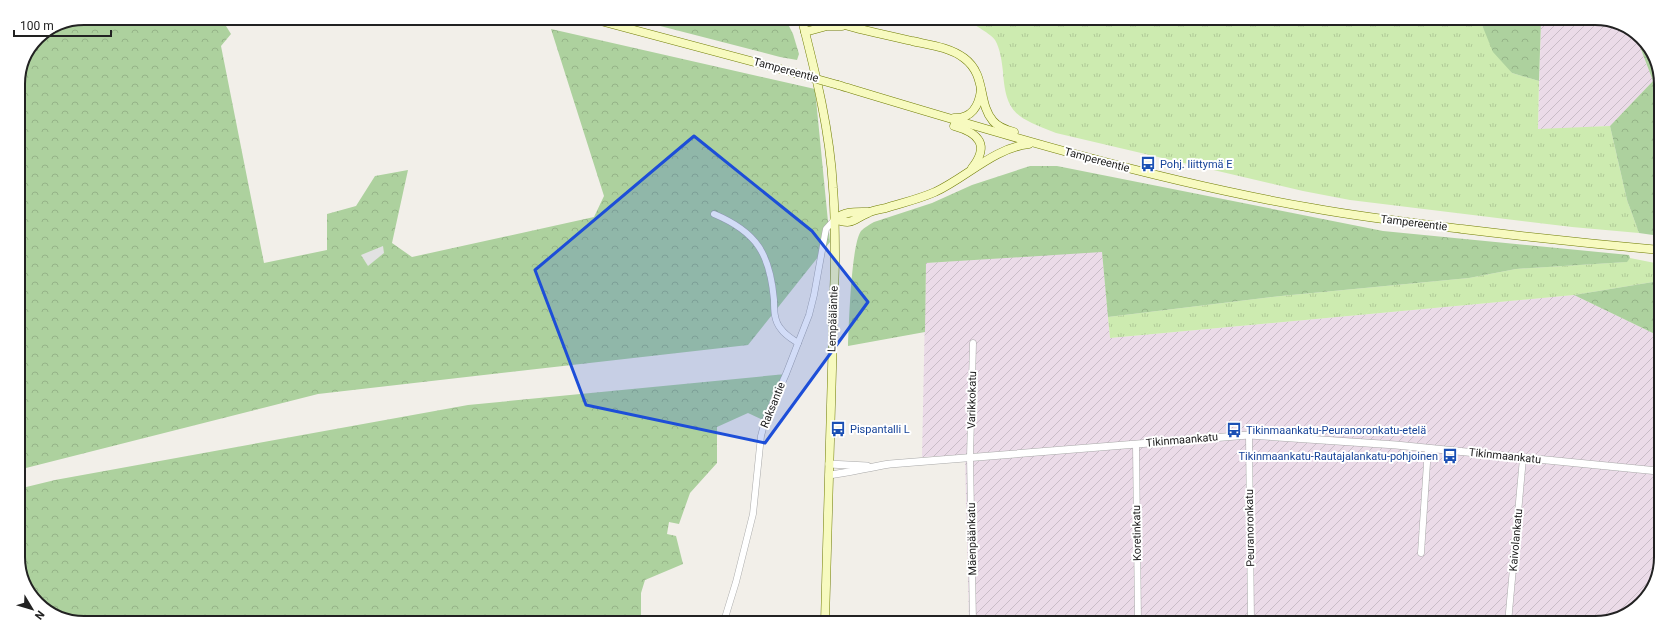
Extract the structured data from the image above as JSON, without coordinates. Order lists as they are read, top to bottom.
{
  "streets": {
    "main road": ["Tampereentie", "Lempääläntie"],
    "street": [
      "Varikkokatu",
      "Raksantie",
      "Tikinmaankatu",
      "Peuranoronkatu",
      "Koretinkatu",
      "Mäenpäänkatu",
      "Kaivolankatu"
    ]
  },
  "crossings": [
    ["Lempääläntie", "Raksantie"],
    ["Lempääläntie", "Tikinmaankatu"],
    ["Varikkokatu", "Tikinmaankatu"],
    ["Varikkokatu", "Mäenpäänkatu"],
    ["Tikinmaankatu", "Peuranoronkatu"],
    ["Tikinmaankatu", "Koretinkatu"],
    ["Tikinmaankatu", "Mäenpäänkatu"],
    ["Tikinmaankatu", "Kaivolankatu"]
  ],
  "places": {
    "bus stop": [
      "Pohj. liittymä E",
      "Pispantalli L",
      "Tikinmaankatu-Peuranoronkatu-etelä",
      "Tikinmaankatu-Rautajalankatu-pohjoinen"
    ]
  },
  "scale_bar": "100 m",
  "north": "bottom right"
}
